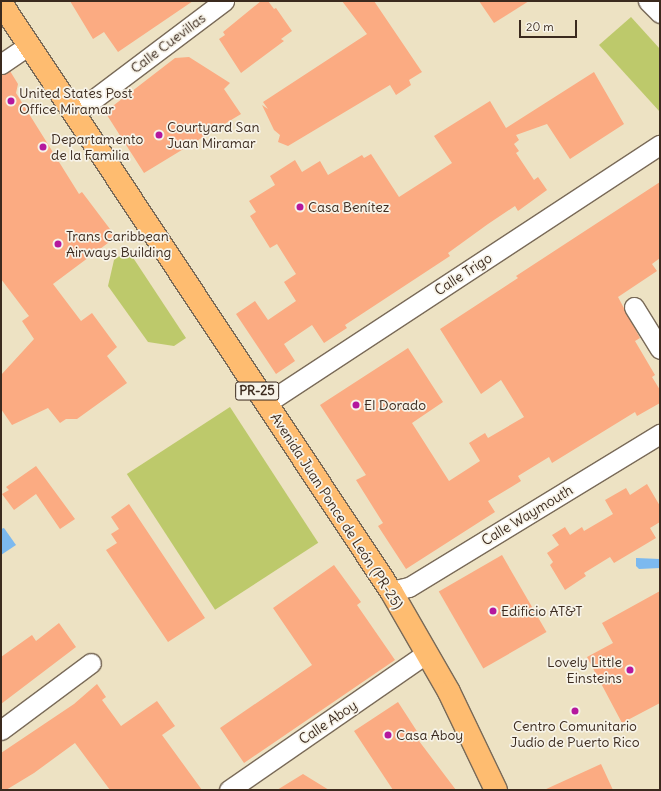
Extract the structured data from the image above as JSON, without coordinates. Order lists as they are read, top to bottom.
{
  "streets": {
    "main road": ["PR-25", "Avenida Juan Ponce de León (PR-25)"],
    "street": [
      "Calle Cuevillas",
      "Calle Trigo",
      "Calle Waymouth",
      "Calle Aboy"
    ]
  },
  "crossings": [
    ["Calle Cuevillas", "Avenida Juan Ponce de León (PR-25)"],
    ["Calle Trigo", "Avenida Juan Ponce de León (PR-25)"],
    ["Avenida Juan Ponce de León (PR-25)", "Calle Waymouth"],
    ["Avenida Juan Ponce de León (PR-25)", "Calle Aboy"]
  ],
  "places": [
    "United States Post Office Miramar",
    "Courtyard San Juan Miramar",
    "Departamento de la Familia",
    "Casa Benítez",
    "Trans Caribbean Airways Building",
    "El Dorado",
    "Edificio AT&T",
    "Lovely Little Einsteins",
    "Centro Comunitario Judío de Puerto Rico",
    "Casa Aboy"
  ],
  "scale_bar": "20 m"
}
